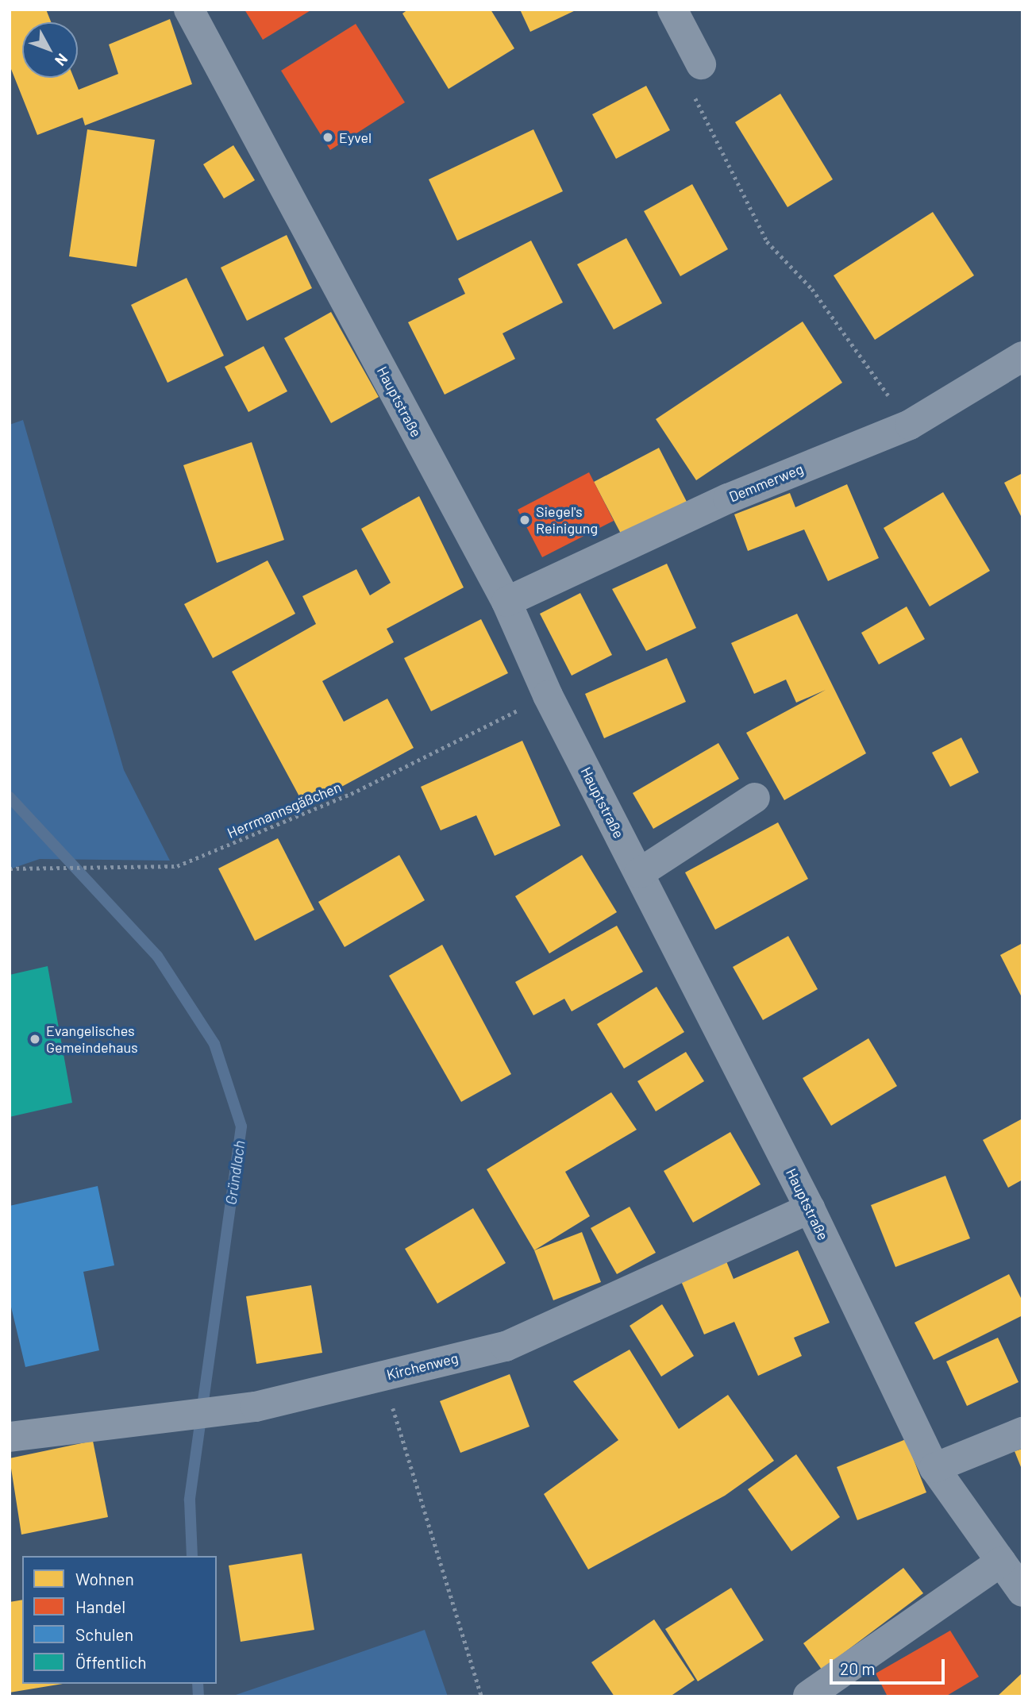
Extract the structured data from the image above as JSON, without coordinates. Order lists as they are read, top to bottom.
{
  "streets": {
    "street": ["Hauptstraße", "Demmerweg", "Kirchenweg"],
    "path": ["Herrmannsgäßchen"]
  },
  "crossings": [
    ["Hauptstraße", "Demmerweg"],
    ["Hauptstraße", "Herrmannsgäßchen"],
    ["Hauptstraße", "Kirchenweg"]
  ],
  "water": ["Gründlach"],
  "places": ["Eyvel", "Siegel's Reinigung", "Evangelisches Gemeindehaus"],
  "legend": [
    "Wohnen",
    "Handel",
    "Schulen",
    "Öffentlich"
  ],
  "scale_bar": "20 m",
  "north": "bottom right"
}
